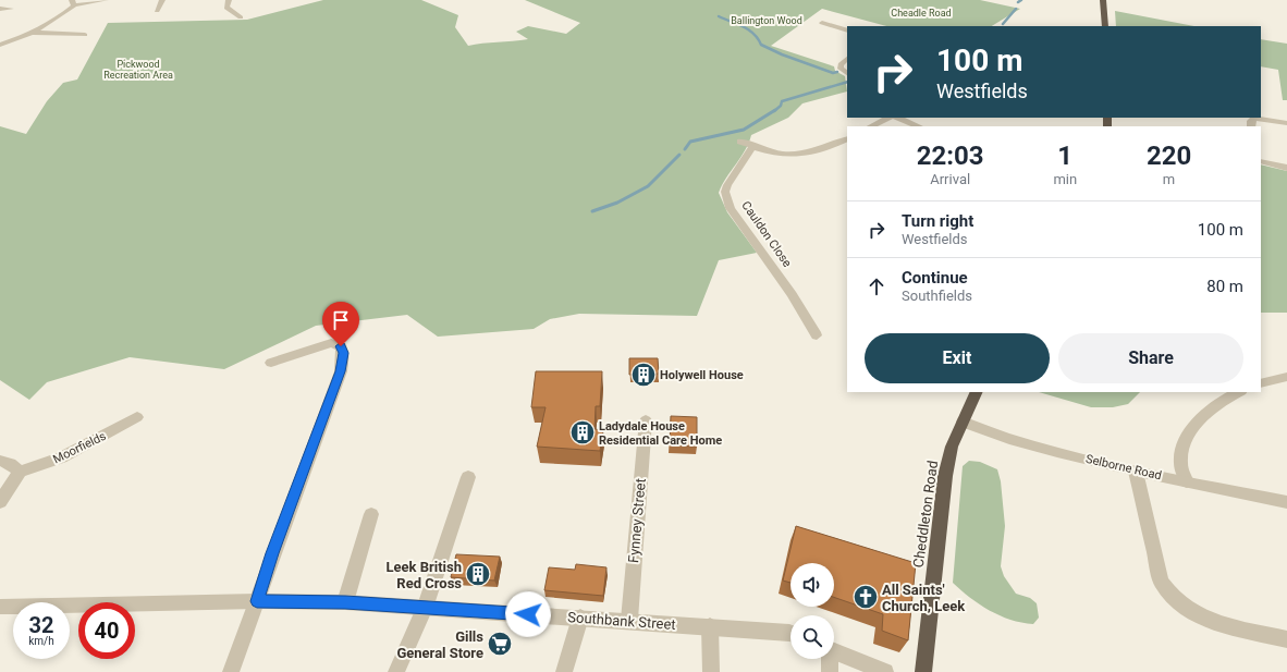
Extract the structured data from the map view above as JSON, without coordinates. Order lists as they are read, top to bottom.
{
  "streets": {
    "highway": ["Cheddleton Road"],
    "street": [
      "Cauldon Close",
      "Moorfields",
      "Selborne Road",
      "Fynney Street",
      "Southbank Street"
    ]
  },
  "crossings": [
    ["Selborne Road", "Cheddleton Road"],
    ["Fynney Street", "Southbank Street"]
  ],
  "parks": ["Cheadle Road", "Ballington Wood", "Pickwood Recreation Area"],
  "places": {
    "building": ["Holywell House", "Ladydale House Residential Care Home", "Leek British Red Cross"],
    "church": ["All Saints' Church, Leek"],
    "supermarket": ["Gills General Store"]
  },
  "page": {
    "turn": ["100 m", "Westfields"],
    "eta": [
      "22:03",
      "Arrival",
      "1",
      "min",
      "220",
      "m"
    ],
    "list": [
      {
        "name": "Turn right",
        "note": "Westfields",
        "value": "100 m"
      },
      {
        "name": "Continue",
        "note": "Southfields",
        "value": "80 m"
      }
    ],
    "buttons": ["Exit", "Share"],
    "speed": "32 km/h",
    "limit": "40"
  }
}
